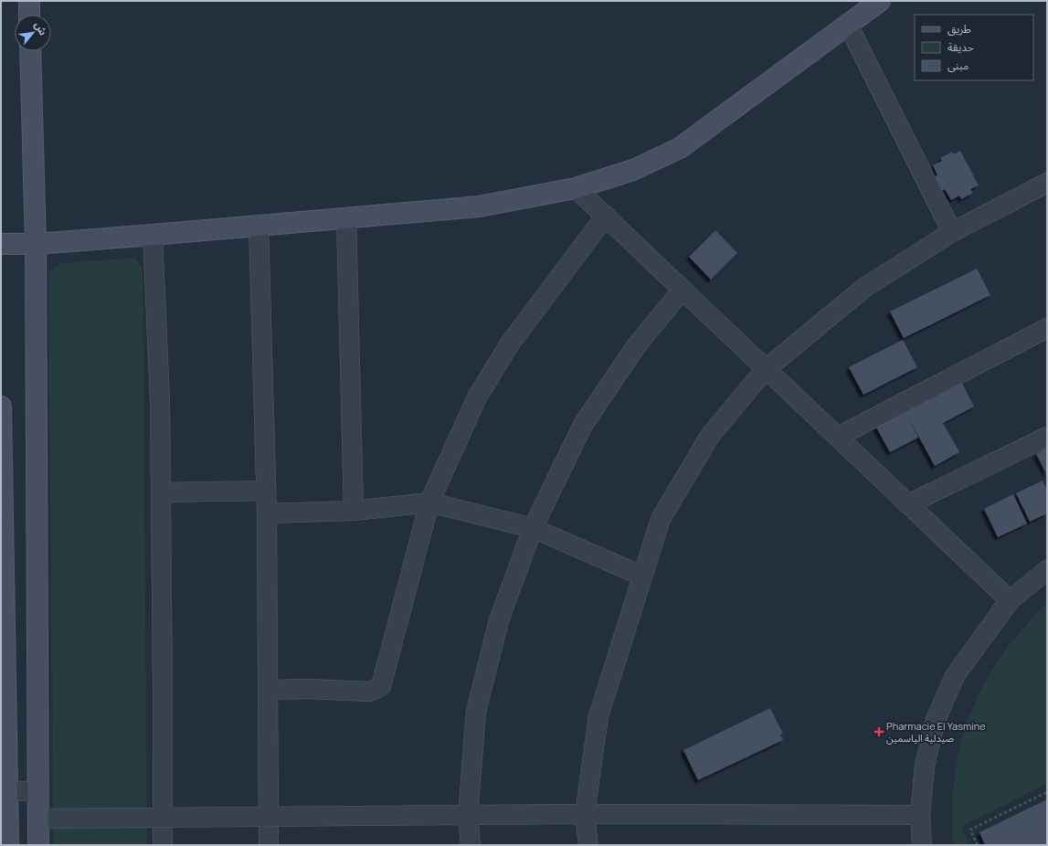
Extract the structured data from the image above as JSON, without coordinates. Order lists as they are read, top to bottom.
{
  "places": {
    "health": ["Pharmacie El Yasmine صيدلية الياسمين"]
  },
  "legend": ["طريق", "حديقة", "مبنى"],
  "north": "top right"
}
